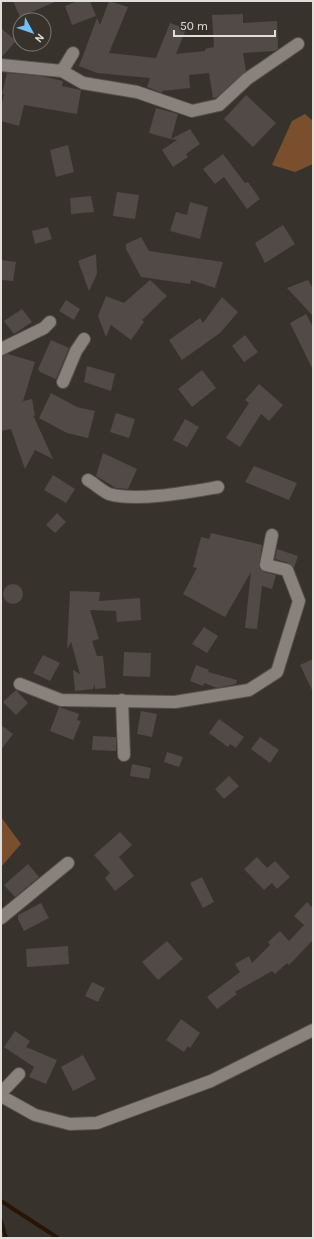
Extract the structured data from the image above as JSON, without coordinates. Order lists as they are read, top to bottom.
{
  "scale_bar": "50 m",
  "north": "bottom right"
}
